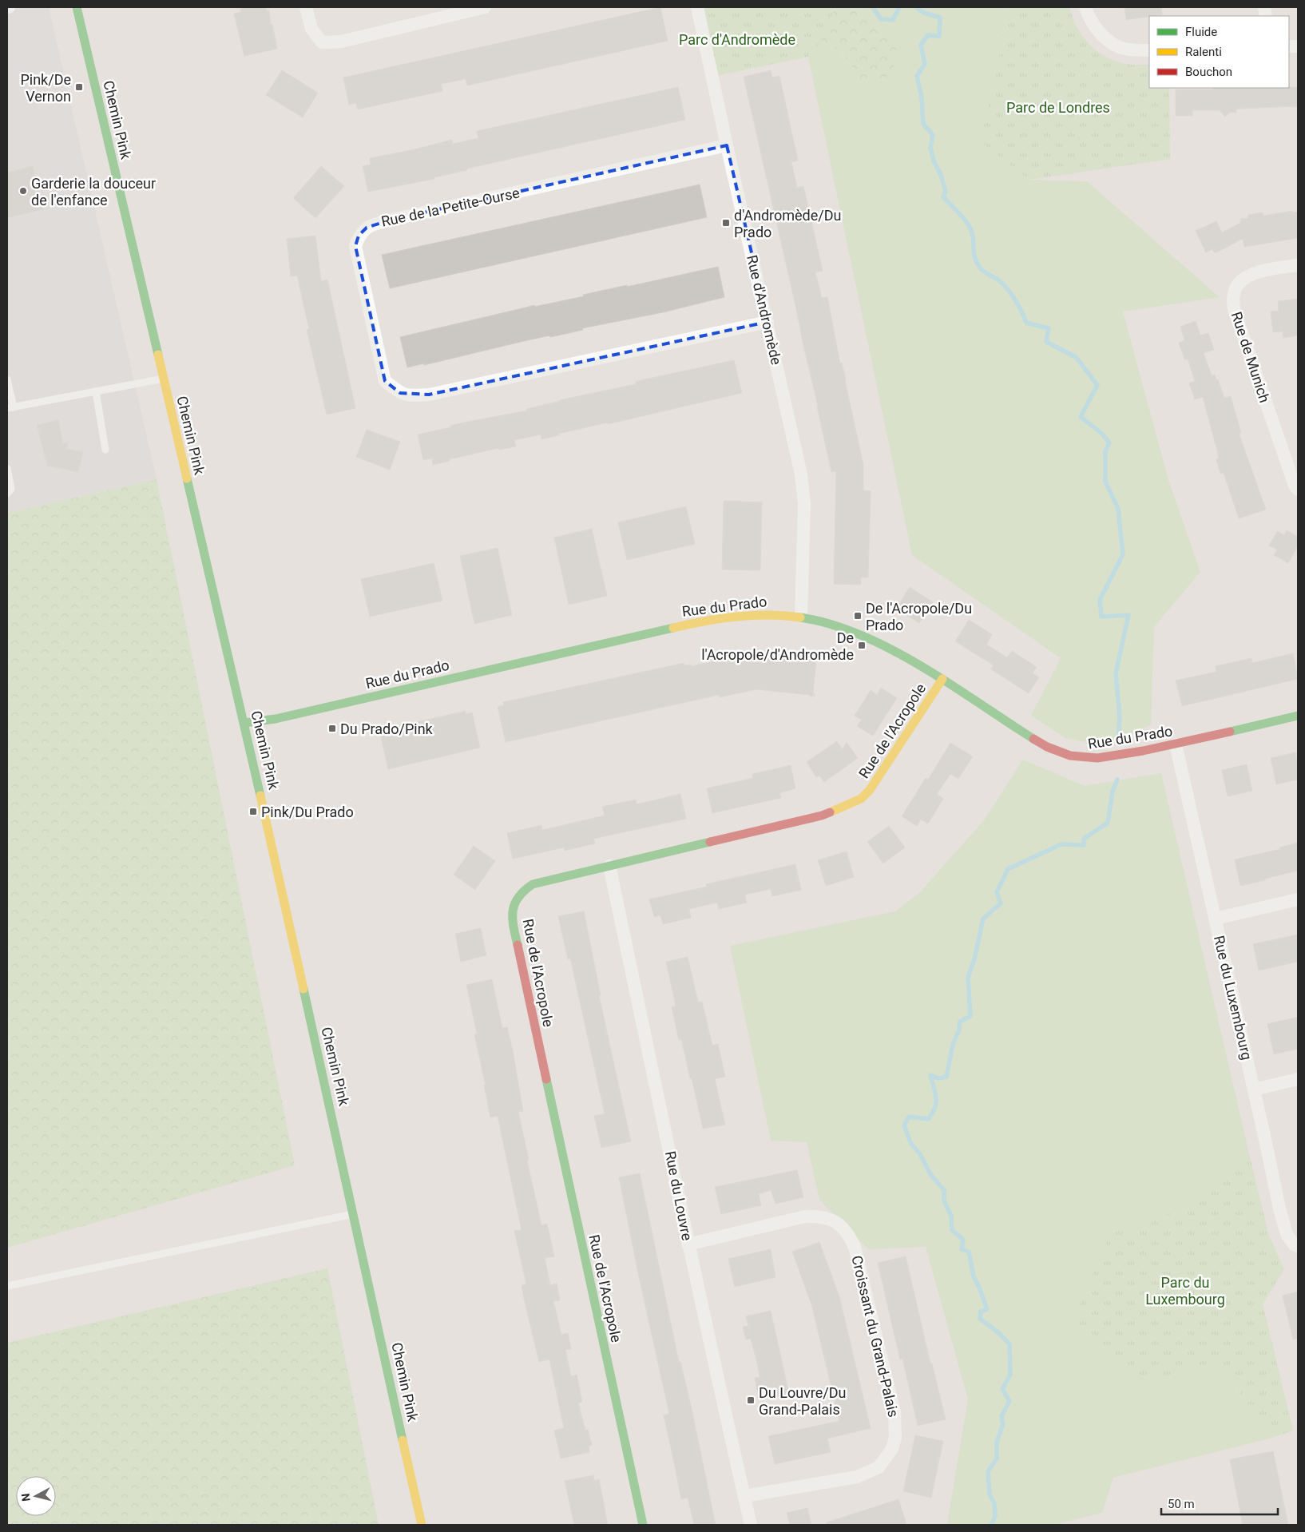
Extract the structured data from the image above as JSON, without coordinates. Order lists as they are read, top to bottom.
{
  "streets": {
    "street": [
      "Chemin Pink",
      "Rue de la Petite-Ourse",
      "Rue d'Andromède",
      "Rue de Munich",
      "Rue du Prado",
      "Rue de l'Acropole",
      "Rue du Luxembourg",
      "Rue du Louvre",
      "Croissant du Grand-Palais"
    ]
  },
  "crossings": [
    ["Chemin Pink", "Rue du Prado"],
    ["Rue de la Petite-Ourse", "Rue d'Andromède"],
    ["Rue d'Andromède", "Rue du Prado"],
    ["Rue du Prado", "Rue de l'Acropole"],
    ["Rue du Prado", "Rue du Luxembourg"],
    ["Rue de l'Acropole", "Rue du Louvre"],
    ["Rue du Louvre", "Croissant du Grand-Palais"]
  ],
  "parks": ["Parc d'Andromède", "Parc de Londres", "Parc du Luxembourg"],
  "places": {
    "transit": [
      "Pink/De Vernon",
      "d'Andromède/Du Prado",
      "De l'Acropole/Du Prado",
      "De l'Acropole/d'Andromède",
      "Du Prado/Pink",
      "Pink/Du Prado",
      "Du Louvre/Du Grand-Palais"
    ],
    "other": ["Garderie la douceur de l'enfance"]
  },
  "legend": ["Fluide", "Ralenti", "Bouchon"],
  "scale_bar": "50 m",
  "north": "left"
}
